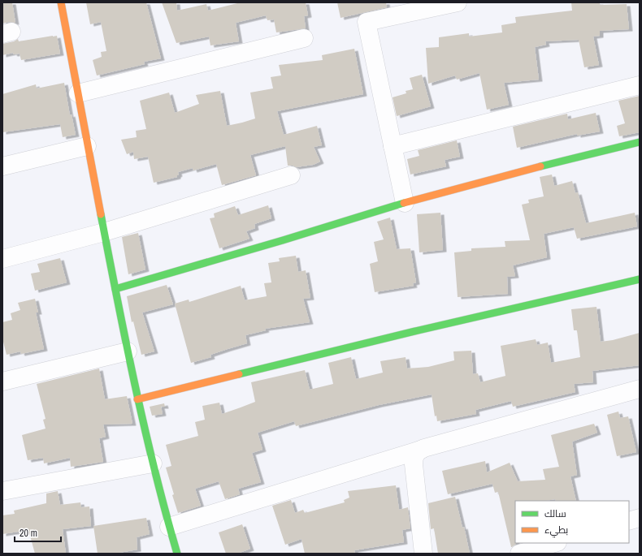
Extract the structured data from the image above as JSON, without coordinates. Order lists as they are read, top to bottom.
{
  "legend": ["سالك", "بطيء"],
  "scale_bar": "20 m"
}
